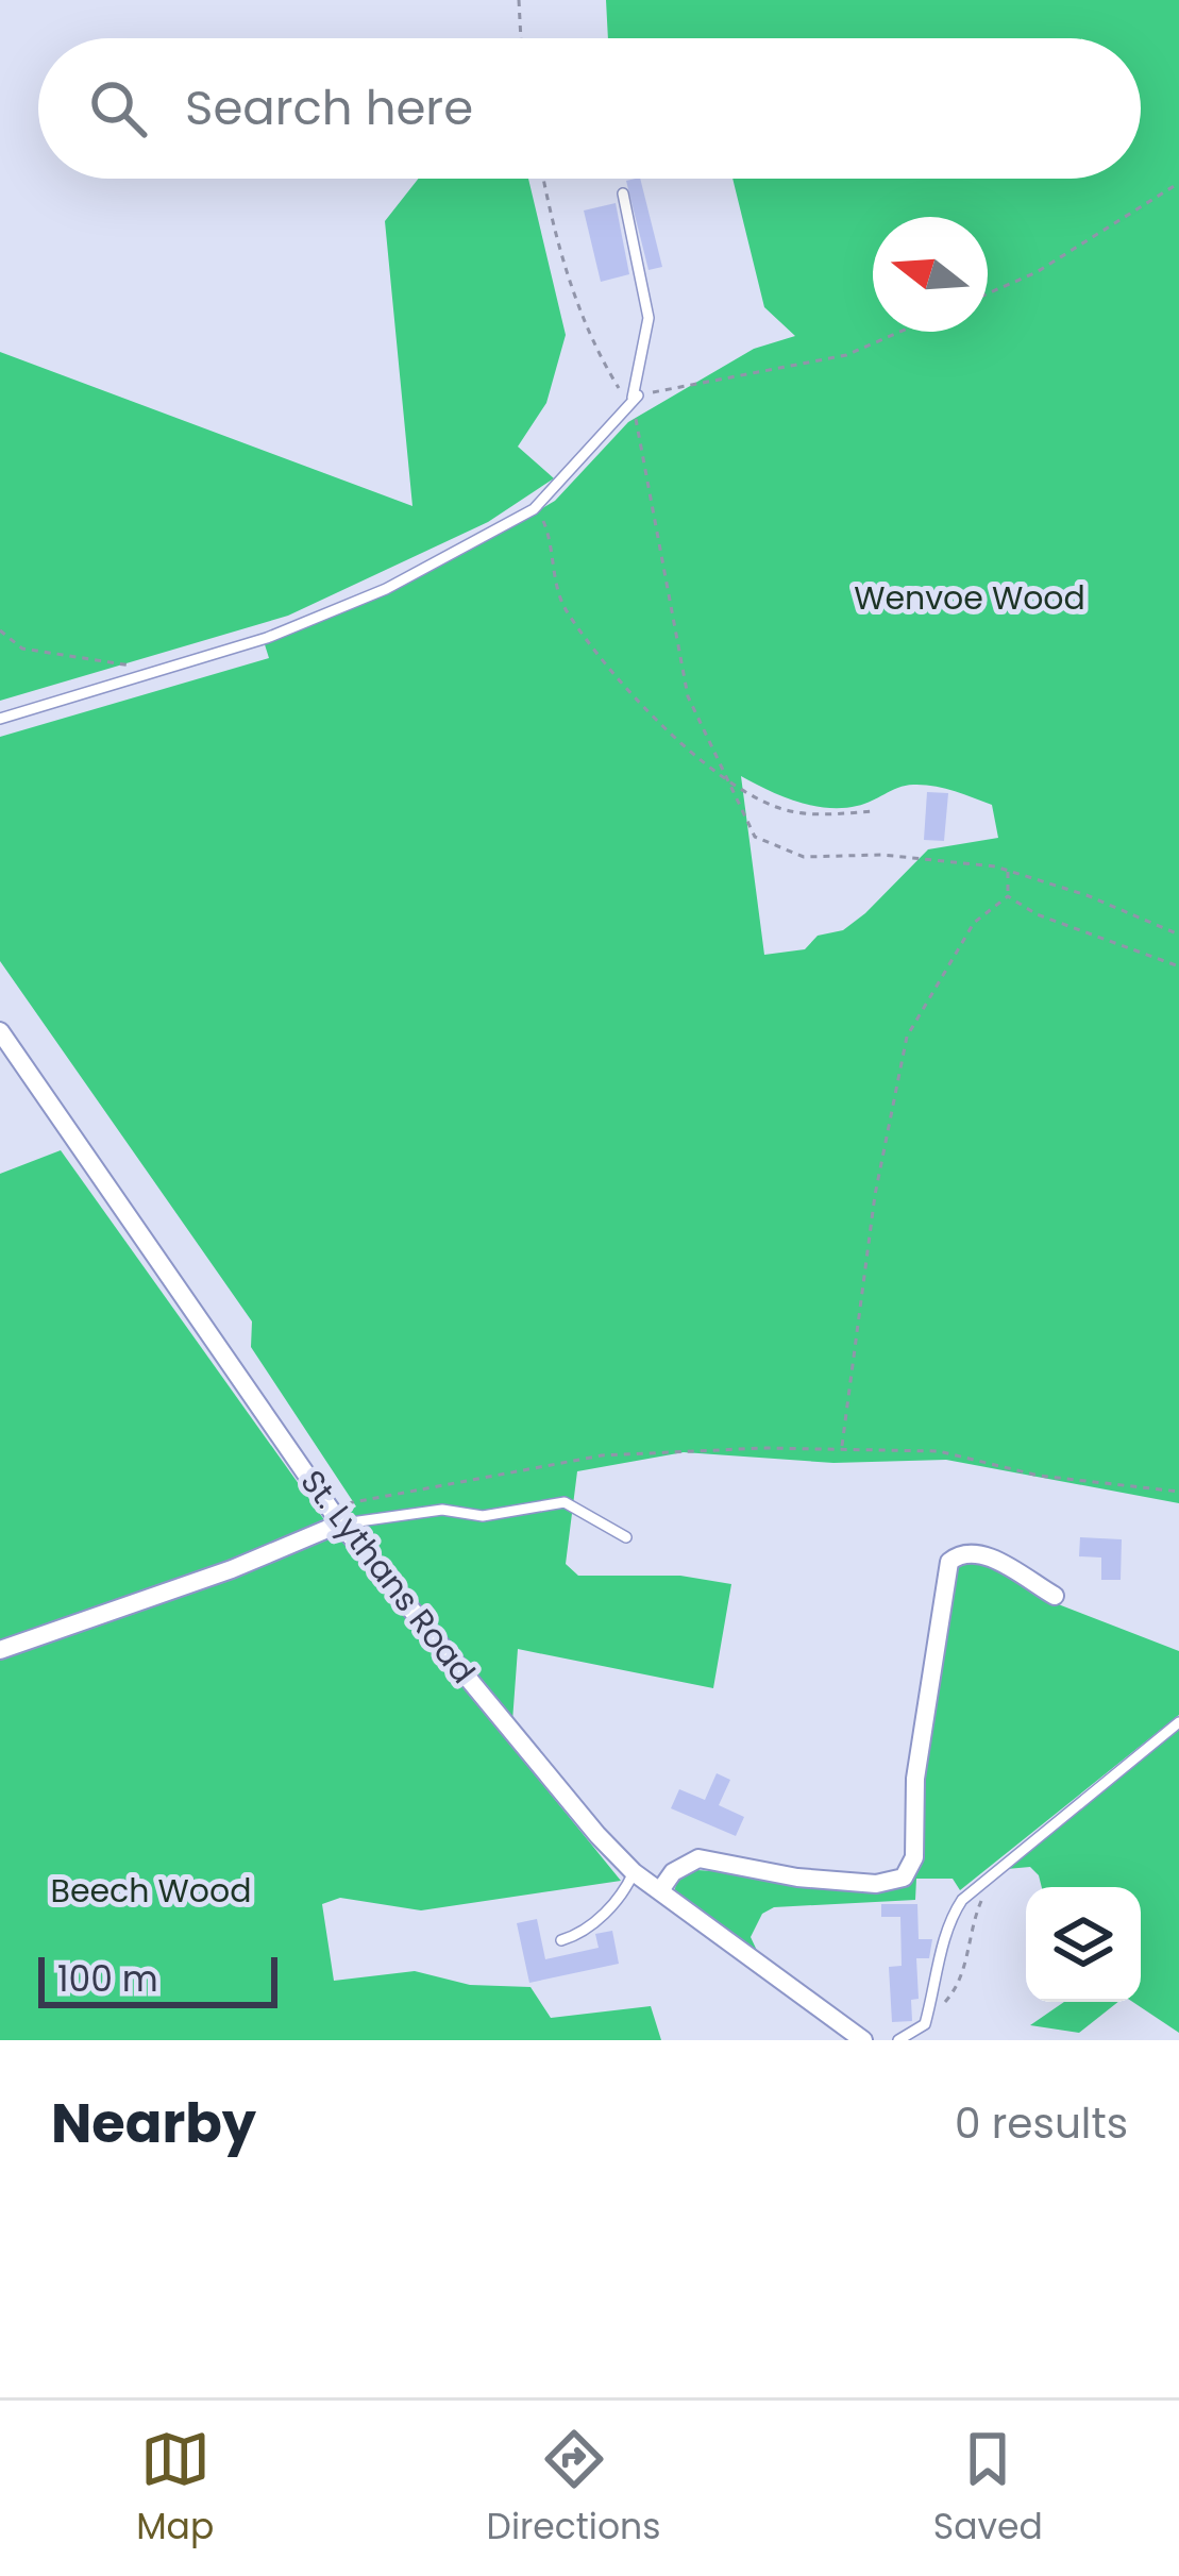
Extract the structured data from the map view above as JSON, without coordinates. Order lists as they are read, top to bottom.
{
  "streets": {
    "street": ["St. Lythans Road"]
  },
  "parks": ["Wenvoe Wood", "Beech Wood"],
  "scale_bar": "100 m",
  "north": "left",
  "page": {
    "search": "Search here",
    "scale": "100 m",
    "heading": ["Nearby", "0 results"],
    "nav": ["Map", "Directions", "Saved"]
  }
}
